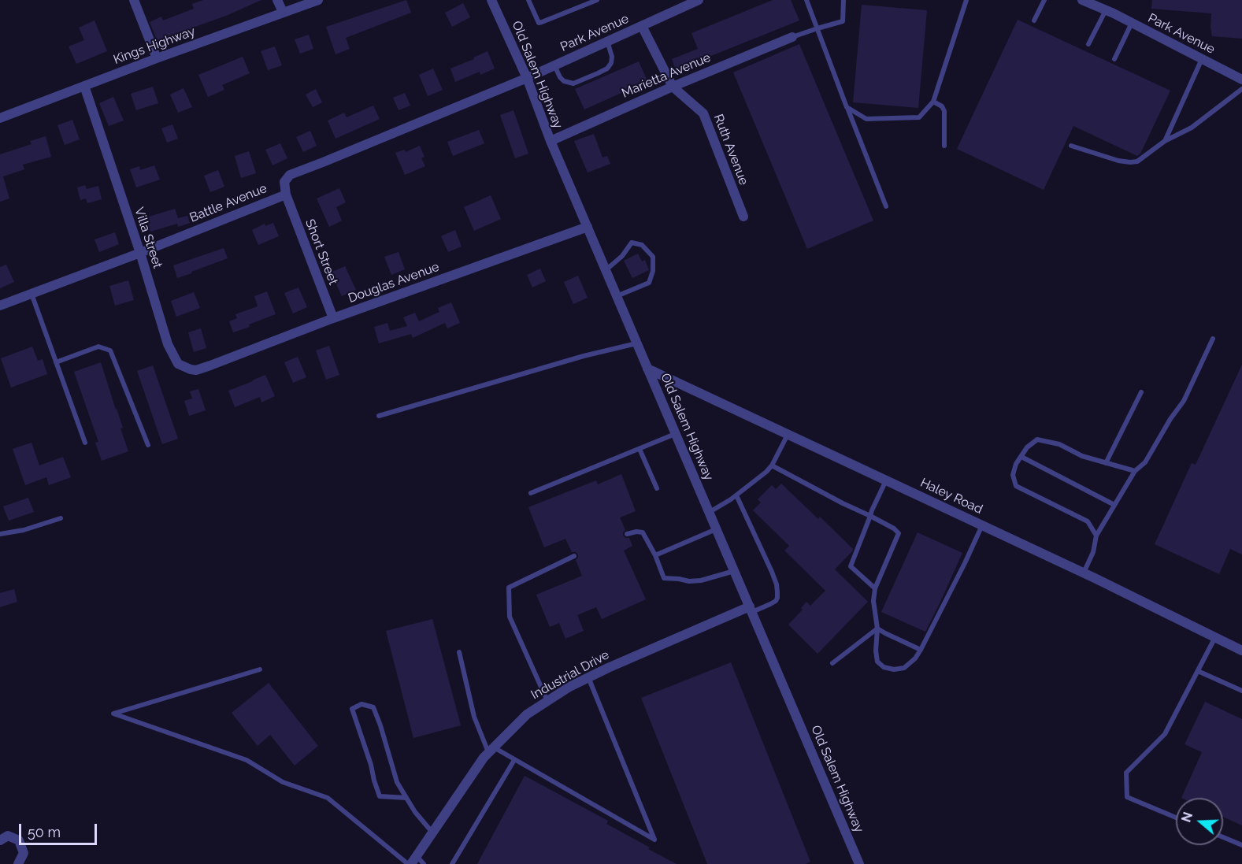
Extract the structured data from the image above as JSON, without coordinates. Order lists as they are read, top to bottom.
{
  "streets": {
    "street": [
      "Park Avenue",
      "Kings Highway",
      "Old Salem Highway",
      "Marietta Avenue",
      "Ruth Avenue",
      "Battle Avenue",
      "Villa Street",
      "Short Street",
      "Douglas Avenue",
      "Haley Road",
      "Industrial Drive"
    ]
  },
  "crossings": [
    ["Park Avenue", "Old Salem Highway"],
    ["Park Avenue", "Ruth Avenue"],
    ["Park Avenue", "Battle Avenue"],
    ["Kings Highway", "Villa Street"],
    ["Old Salem Highway", "Marietta Avenue"],
    ["Old Salem Highway", "Battle Avenue"],
    ["Old Salem Highway", "Douglas Avenue"],
    ["Old Salem Highway", "Haley Road"],
    ["Old Salem Highway", "Industrial Drive"],
    ["Marietta Avenue", "Ruth Avenue"],
    ["Battle Avenue", "Villa Street"],
    ["Battle Avenue", "Short Street"],
    ["Villa Street", "Douglas Avenue"],
    ["Short Street", "Douglas Avenue"]
  ],
  "scale_bar": "50 m",
  "north": "left"
}
